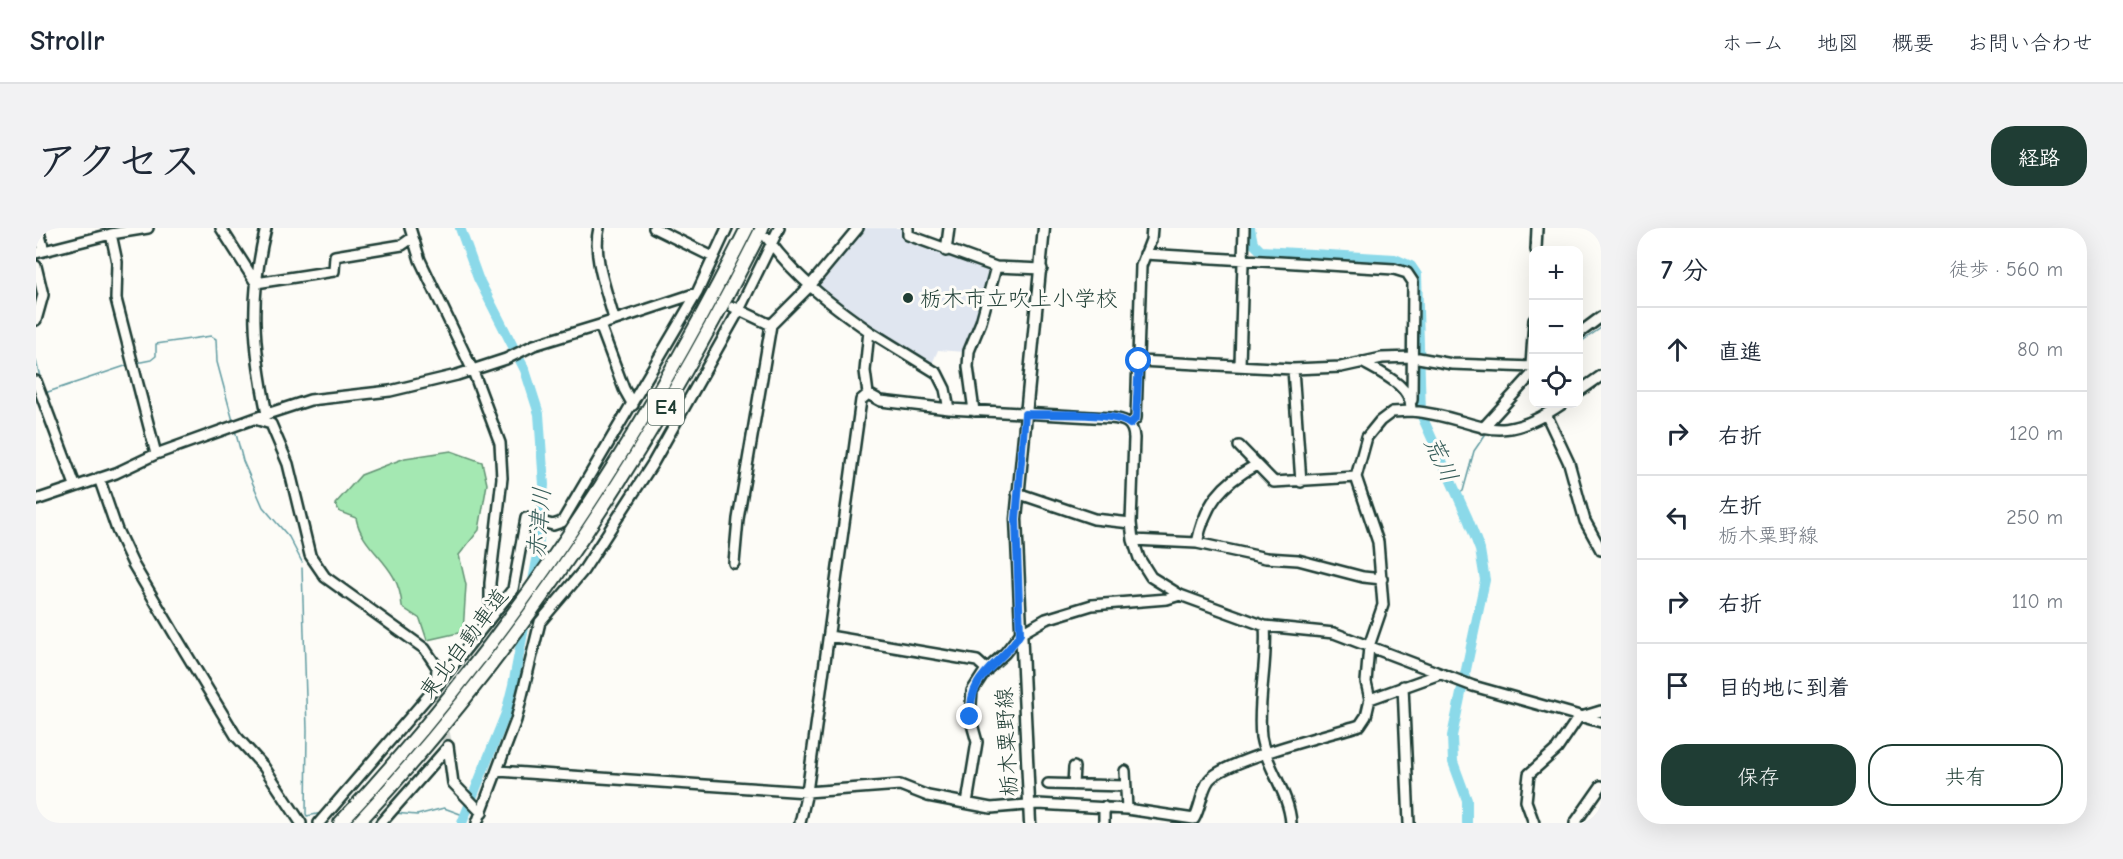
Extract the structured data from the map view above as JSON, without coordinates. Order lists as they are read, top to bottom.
{
  "streets": {
    "highway": ["E4", "東北自動車道"],
    "main road": ["栃木粟野線"]
  },
  "water": ["荒川", "赤津川"],
  "places": ["栃木市立吹上小学校"],
  "page": {
    "header": "Strollr",
    "nav": [
      "ホーム",
      "地図",
      "概要",
      "お問い合わせ"
    ],
    "title": "アクセス",
    "buttons": [
      "経路",
      ["保存", "共有"]
    ],
    "heading": ["7 分", "徒歩 · 560 m"],
    "map_buttons": ["+", "−"],
    "list": [
      ["直進", "80 m"],
      ["右折", "120 m"],
      ["左折", "栃木粟野線", "250 m"],
      ["右折", "110 m"],
      "目的地に到着"
    ]
  }
}
